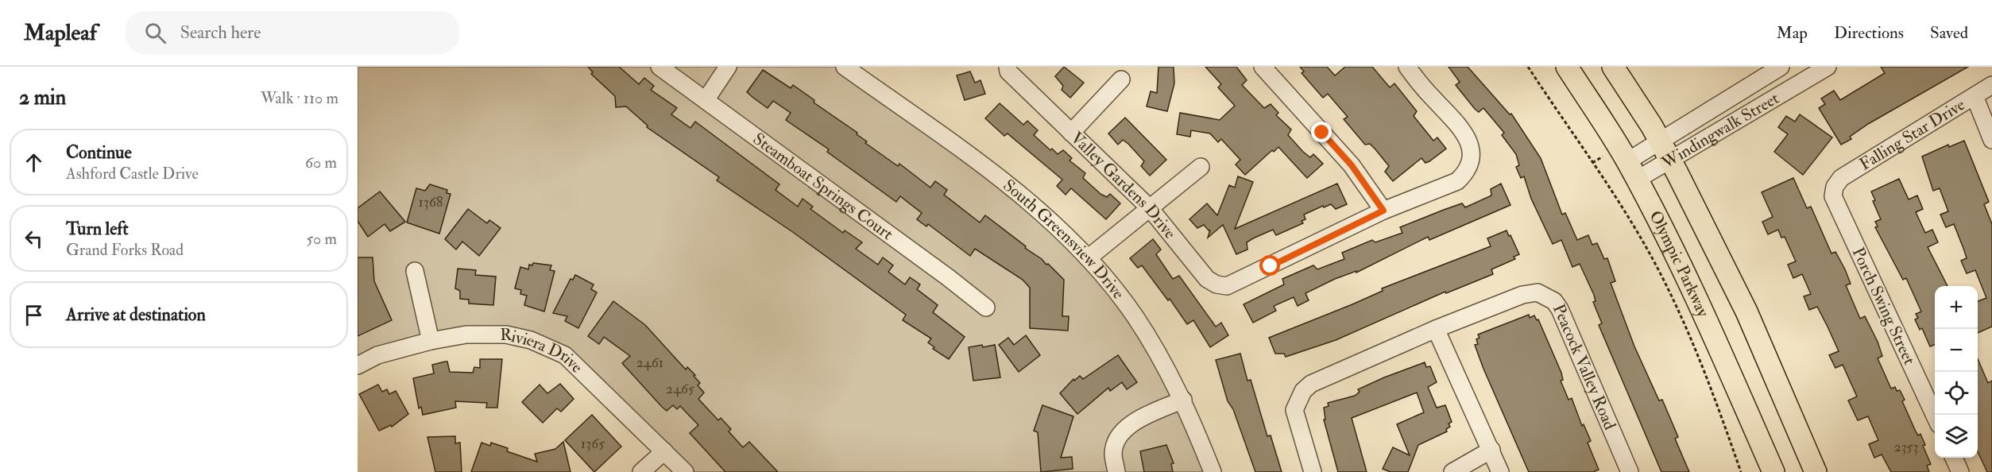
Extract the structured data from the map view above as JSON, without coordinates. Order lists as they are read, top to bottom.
{
  "streets": {
    "main road": ["Olympic Parkway"],
    "street": [
      "Windingwalk Street",
      "Falling Star Drive",
      "Steamboat Springs Court",
      "Valley Gardens Drive",
      "South Greensview Drive",
      "Porch Swing Street",
      "Riviera Drive",
      "Peacock Valley Road"
    ]
  },
  "crossings": [
    ["Windingwalk Street", "Olympic Parkway"],
    ["Falling Star Drive", "Porch Swing Street"]
  ],
  "house_numbers": [
    "1368",
    "2461",
    "2465",
    "1365",
    "2353"
  ],
  "page": {
    "header": "Mapleaf",
    "search": "Search here",
    "nav": ["Map", "Directions", "Saved"],
    "heading": ["2 min", "Walk · 110 m"],
    "list": [
      ["Continue", "Ashford Castle Drive", "60 m"],
      ["Turn left", "Grand Forks Road", "50 m"],
      "Arrive at destination"
    ],
    "map_buttons": ["+", "−"]
  }
}
